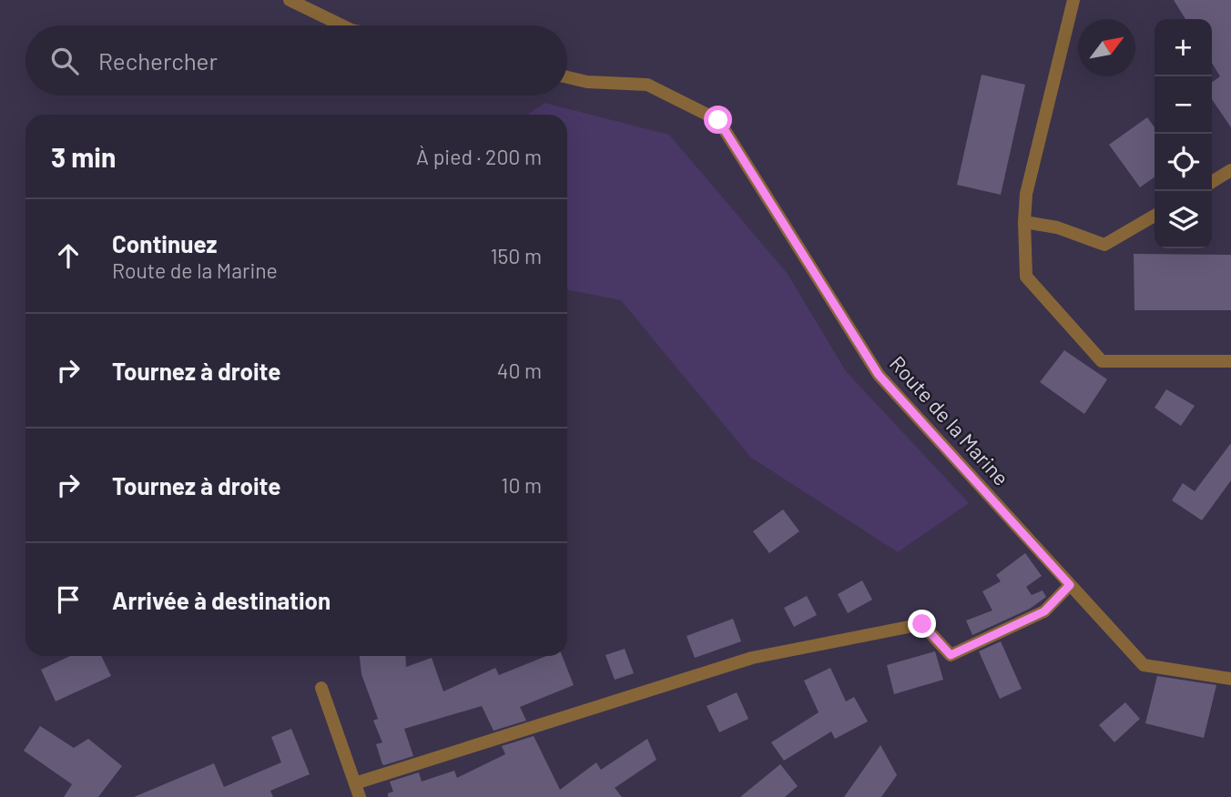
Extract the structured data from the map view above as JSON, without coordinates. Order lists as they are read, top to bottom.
{
  "streets": {
    "street": ["Route de la Marine"]
  },
  "north": "top right",
  "page": {
    "map_buttons": ["+", "−"],
    "search": "Rechercher",
    "heading": ["3 min", "À pied · 200 m"],
    "list": [
      ["Continuez", "Route de la Marine", "150 m"],
      ["Tournez à droite", "40 m"],
      ["Tournez à droite", "10 m"],
      "Arrivée à destination"
    ]
  }
}
